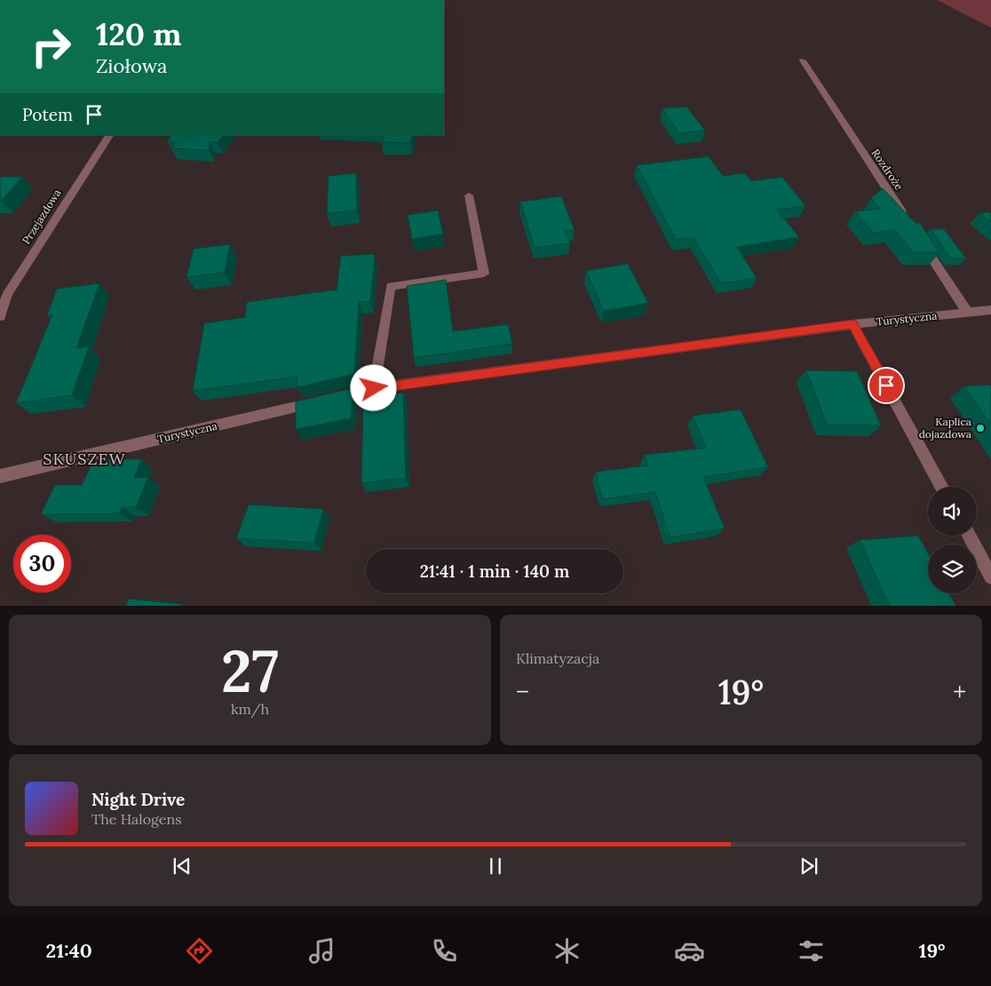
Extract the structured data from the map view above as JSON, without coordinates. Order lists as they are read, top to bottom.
{
  "streets": {
    "street": ["Rozdroże", "Przejazdowa", "Turystyczna"]
  },
  "districts": ["SKUSZEW"],
  "places": ["Kaplica dojazdowa"],
  "page": {
    "turn": ["120 m", "Ziołowa"],
    "then": "Potem",
    "limit": "30",
    "trip": "21:41 · 1 min · 140 m",
    "tile": [
      ["27", "km/h"],
      "Klimatyzacja"
    ],
    "heat": ["−", "19°", "+"],
    "song": ["Night Drive", "The Halogens"],
    "tabs": ["21:40", "19°"]
  }
}
